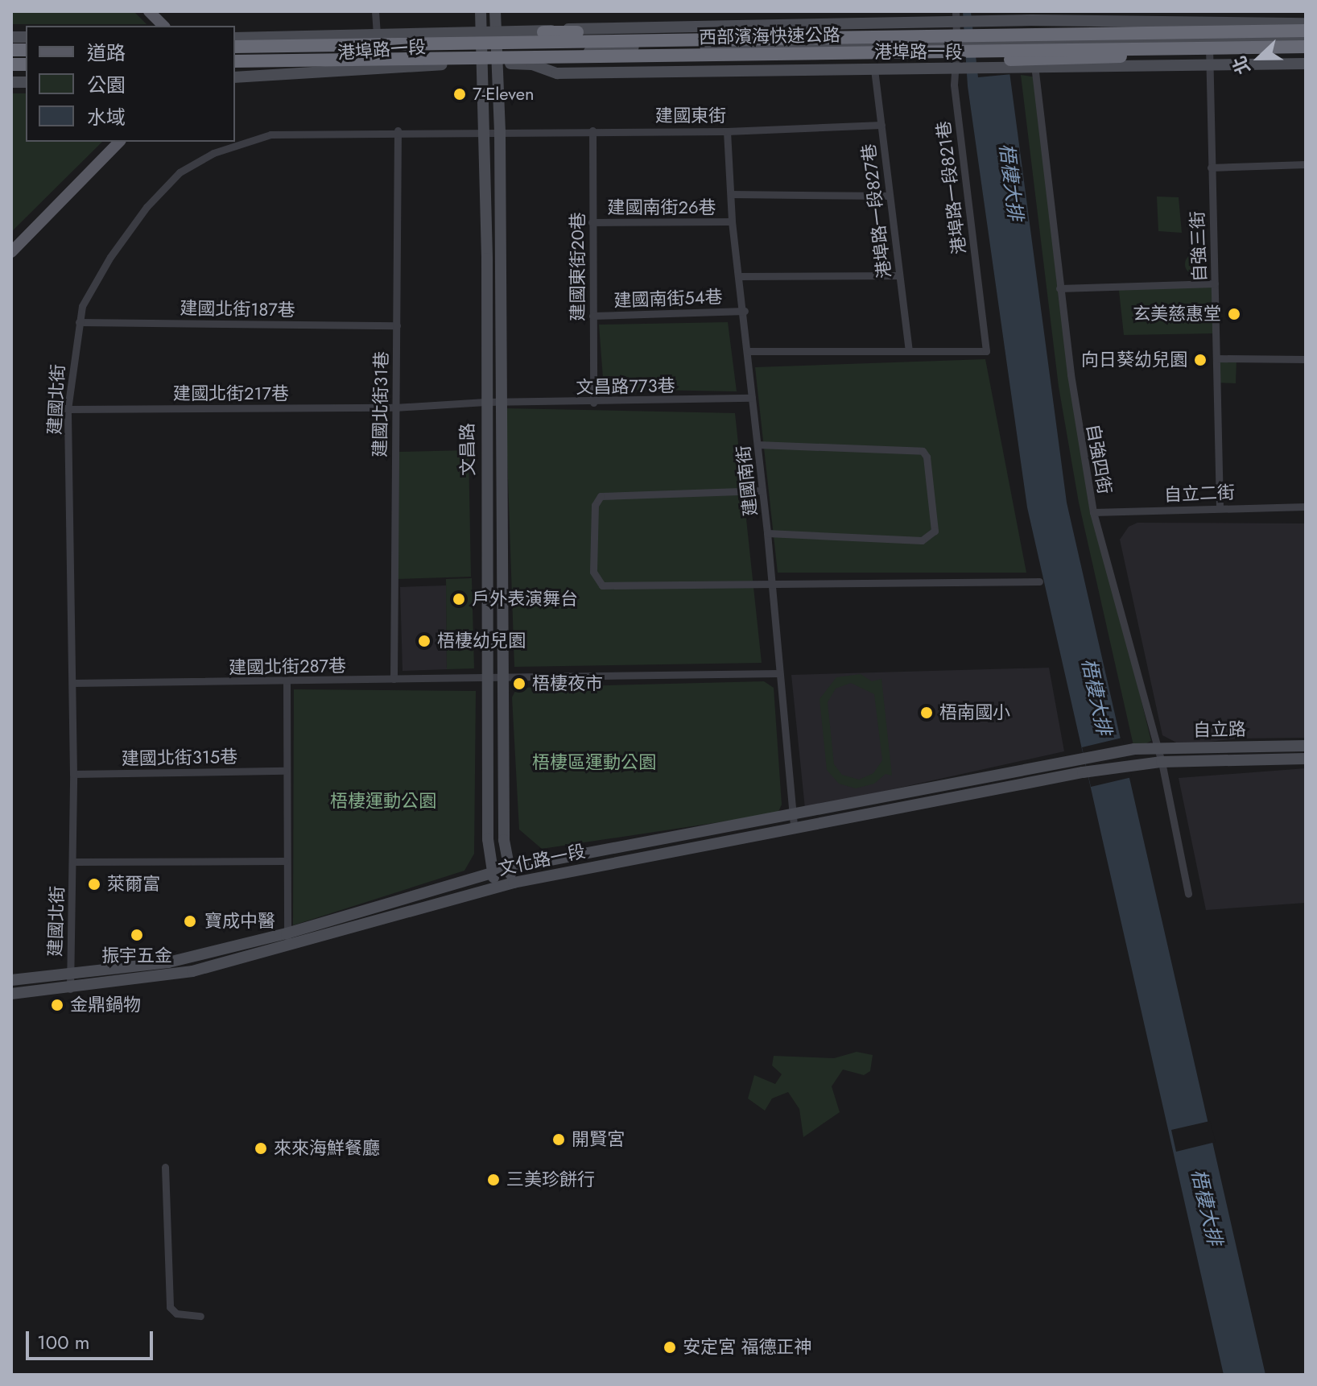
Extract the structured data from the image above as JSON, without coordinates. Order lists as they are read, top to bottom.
{
  "streets": {
    "highway": ["西部濱海快速公路"],
    "street": [
      "港埠路一段",
      "建國東街",
      "港埠路一段821巷",
      "建國南街26巷",
      "港埠路一段827巷",
      "自強三街",
      "建國東街20巷",
      "建國南街54巷",
      "建國北街187巷",
      "文昌路773巷",
      "建國北街217巷",
      "建國北街",
      "建國北街31巷",
      "文昌路",
      "自強四街",
      "建國南街",
      "自立二街",
      "建國北街287巷",
      "自立路",
      "建國北街315巷",
      "文化路一段"
    ]
  },
  "crossings": [
    ["港埠路一段", "港埠路一段821巷"],
    ["港埠路一段", "港埠路一段827巷"],
    ["港埠路一段", "自強三街"],
    ["港埠路一段", "文昌路"],
    ["港埠路一段", "自強四街"],
    ["建國東街", "港埠路一段827巷"],
    ["建國東街", "建國東街20巷"],
    ["建國東街", "建國北街"],
    ["建國東街", "文昌路"],
    ["建國東街", "建國南街"],
    ["港埠路一段821巷", "港埠路一段827巷"],
    ["建國南街26巷", "建國東街20巷"],
    ["建國南街26巷", "建國南街"],
    ["自強三街", "自立二街"],
    ["建國東街20巷", "建國南街54巷"],
    ["建國東街20巷", "文昌路773巷"],
    ["建國南街54巷", "建國南街"],
    ["建國北街187巷", "建國北街"],
    ["建國北街187巷", "建國北街31巷"],
    ["文昌路773巷", "建國北街217巷"],
    ["文昌路773巷", "文昌路"],
    ["文昌路773巷", "建國南街"],
    ["建國北街217巷", "建國北街"],
    ["建國北街217巷", "建國北街31巷"],
    ["建國北街217巷", "文昌路"],
    ["建國北街", "建國北街31巷"],
    ["建國北街", "文昌路"],
    ["建國北街", "建國北街287巷"],
    ["建國北街", "建國北街315巷"],
    ["建國北街", "文化路一段"],
    ["建國北街31巷", "建國北街287巷"],
    ["文昌路", "建國北街287巷"],
    ["文昌路", "文化路一段"],
    ["自強四街", "自立二街"],
    ["自強四街", "自立路"],
    ["建國南街", "建國北街287巷"],
    ["建國南街", "文化路一段"],
    ["自立路", "文化路一段"]
  ],
  "water": ["梧棲大排"],
  "parks": ["梧棲區運動公園", "梧棲運動公園"],
  "places": [
    "7-Eleven",
    "玄美慈惠堂",
    "向日葵幼兒園",
    "戶外表演舞台",
    "梧棲幼兒園",
    "梧棲夜市",
    "梧南國小",
    "萊爾富",
    "寶成中醫",
    "振宇五金",
    "金鼎鍋物",
    "開賢宮",
    "來來海鮮餐廳",
    "三美珍餅行",
    "安定宮 福德正神"
  ],
  "legend": ["道路", "公園", "水域"],
  "scale_bar": "100 m",
  "north": "left"
}
